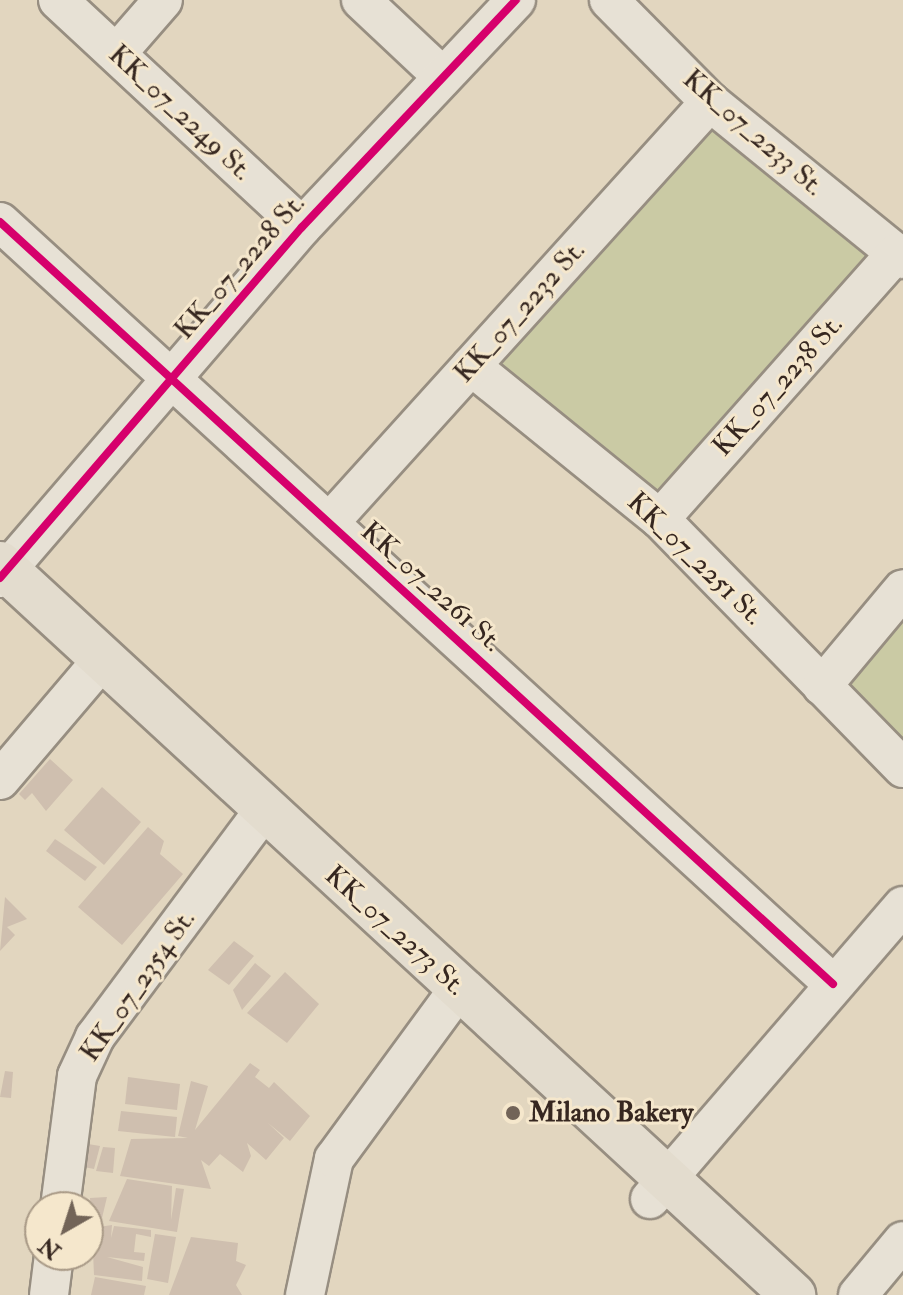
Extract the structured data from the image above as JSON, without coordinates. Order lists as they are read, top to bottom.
{
  "streets": {
    "main road": ["KK_07_2273 St."],
    "street": [
      "KK_07_2249 St.",
      "KK_07_2233 St.",
      "KK_07_2228 St.",
      "KK_07_2232 St.",
      "KK_07_2238 St.",
      "KK_07_2251 St.",
      "KK_07_2261 St.",
      "KK_07_2354 St."
    ]
  },
  "crossings": [
    ["KK_07_2249 St.", "KK_07_2228 St."],
    ["KK_07_2233 St.", "KK_07_2232 St."],
    ["KK_07_2233 St.", "KK_07_2238 St."],
    ["KK_07_2228 St.", "KK_07_2261 St."],
    ["KK_07_2228 St.", "KK_07_2273 St."],
    ["KK_07_2232 St.", "KK_07_2251 St."],
    ["KK_07_2232 St.", "KK_07_2261 St."],
    ["KK_07_2238 St.", "KK_07_2251 St."],
    ["KK_07_2273 St.", "KK_07_2354 St."]
  ],
  "places": ["Milano Bakery"],
  "north": "bottom left"
}
